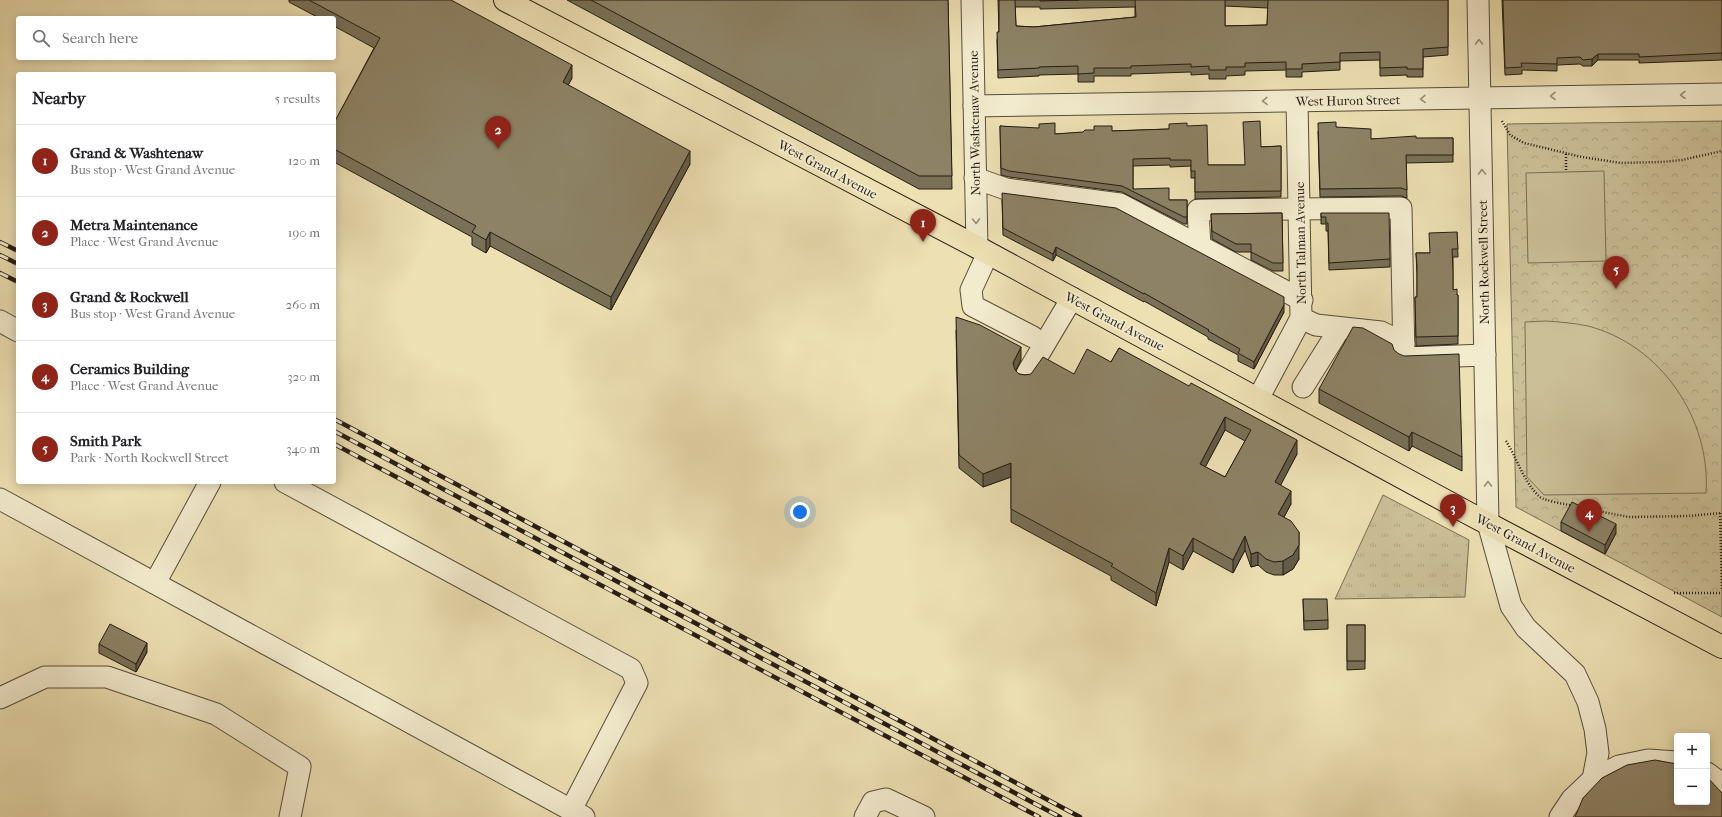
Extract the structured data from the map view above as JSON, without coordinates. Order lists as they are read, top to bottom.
{
  "streets": {
    "main road": ["West Grand Avenue"],
    "street": [
      "West Huron Street",
      "North Washtenaw Avenue",
      "North Talman Avenue",
      "North Rockwell Street"
    ]
  },
  "crossings": [
    ["West Huron Street", "North Washtenaw Avenue"],
    ["West Huron Street", "North Talman Avenue"],
    ["West Huron Street", "North Rockwell Street"],
    ["North Washtenaw Avenue", "West Grand Avenue"],
    ["West Grand Avenue", "North Talman Avenue"],
    ["West Grand Avenue", "North Rockwell Street"]
  ],
  "one_way": ["North Rockwell Street"],
  "page": {
    "search": "Search here",
    "heading": ["Nearby", "5 results"],
    "pins": [
      "2",
      "1",
      "5",
      "3",
      "4"
    ],
    "list": [
      {
        "mark": "1",
        "name": "Grand & Washtenaw",
        "note": "Bus stop · West Grand Avenue",
        "value": "120 m"
      },
      {
        "mark": "2",
        "name": "Metra Maintenance",
        "note": "Place · West Grand Avenue",
        "value": "190 m"
      },
      {
        "mark": "3",
        "name": "Grand & Rockwell",
        "note": "Bus stop · West Grand Avenue",
        "value": "260 m"
      },
      {
        "mark": "4",
        "name": "Ceramics Building",
        "note": "Place · West Grand Avenue",
        "value": "320 m"
      },
      {
        "mark": "5",
        "name": "Smith Park",
        "note": "Park · North Rockwell Street",
        "value": "340 m"
      }
    ],
    "map_buttons": ["+", "−"]
  }
}
